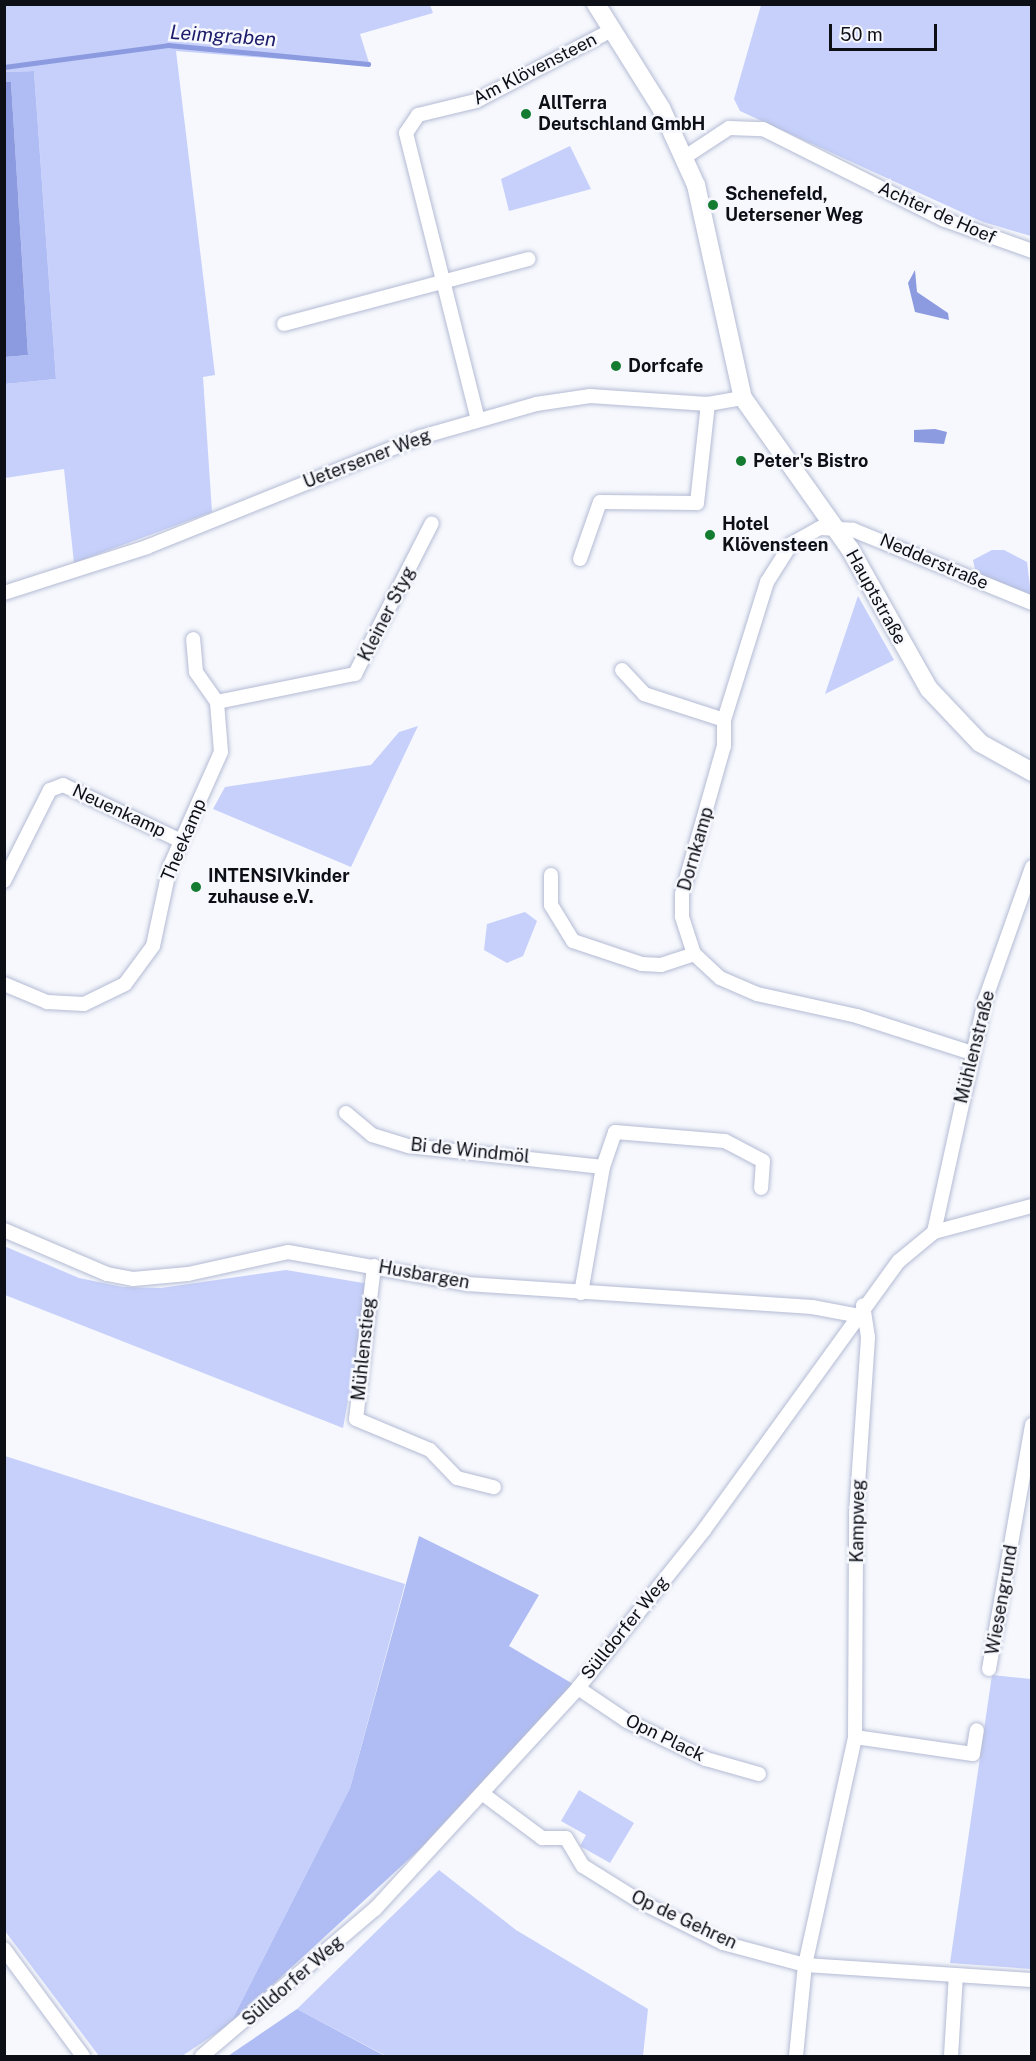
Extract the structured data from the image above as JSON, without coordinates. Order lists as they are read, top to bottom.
{
  "streets": {
    "main road": ["Hauptstraße"],
    "street": [
      "Am Klövensteen",
      "Achter de Hoef",
      "Uetersener Weg",
      "Nedderstraße",
      "Kleiner Styg",
      "Neuenkamp",
      "Theekamp",
      "Dornkamp",
      "Mühlenstraße",
      "Bi de Windmöl",
      "Husbargen",
      "Mühlenstieg",
      "Kampweg",
      "Wiesengrund",
      "Sülldorfer Weg",
      "Opn Plack",
      "Op de Gehren"
    ]
  },
  "crossings": [
    ["Am Klövensteen", "Uetersener Weg"],
    ["Uetersener Weg", "Hauptstraße"],
    ["Nedderstraße", "Hauptstraße"],
    ["Nedderstraße", "Dornkamp"],
    ["Hauptstraße", "Dornkamp"],
    ["Kleiner Styg", "Theekamp"],
    ["Neuenkamp", "Theekamp"],
    ["Dornkamp", "Mühlenstraße"],
    ["Mühlenstraße", "Sülldorfer Weg"],
    ["Husbargen", "Mühlenstieg"],
    ["Husbargen", "Kampweg"],
    ["Husbargen", "Sülldorfer Weg"],
    ["Kampweg", "Sülldorfer Weg"],
    ["Kampweg", "Op de Gehren"],
    ["Sülldorfer Weg", "Opn Plack"],
    ["Sülldorfer Weg", "Op de Gehren"]
  ],
  "water": ["Leimgraben"],
  "places": [
    "AllTerra Deutschland GmbH",
    "Schenefeld, Uetersener Weg",
    "Dorfcafe",
    "Peter's Bistro",
    "Hotel Klövensteen",
    "INTENSIVkinder zuhause e.V."
  ],
  "scale_bar": "50 m"
}
